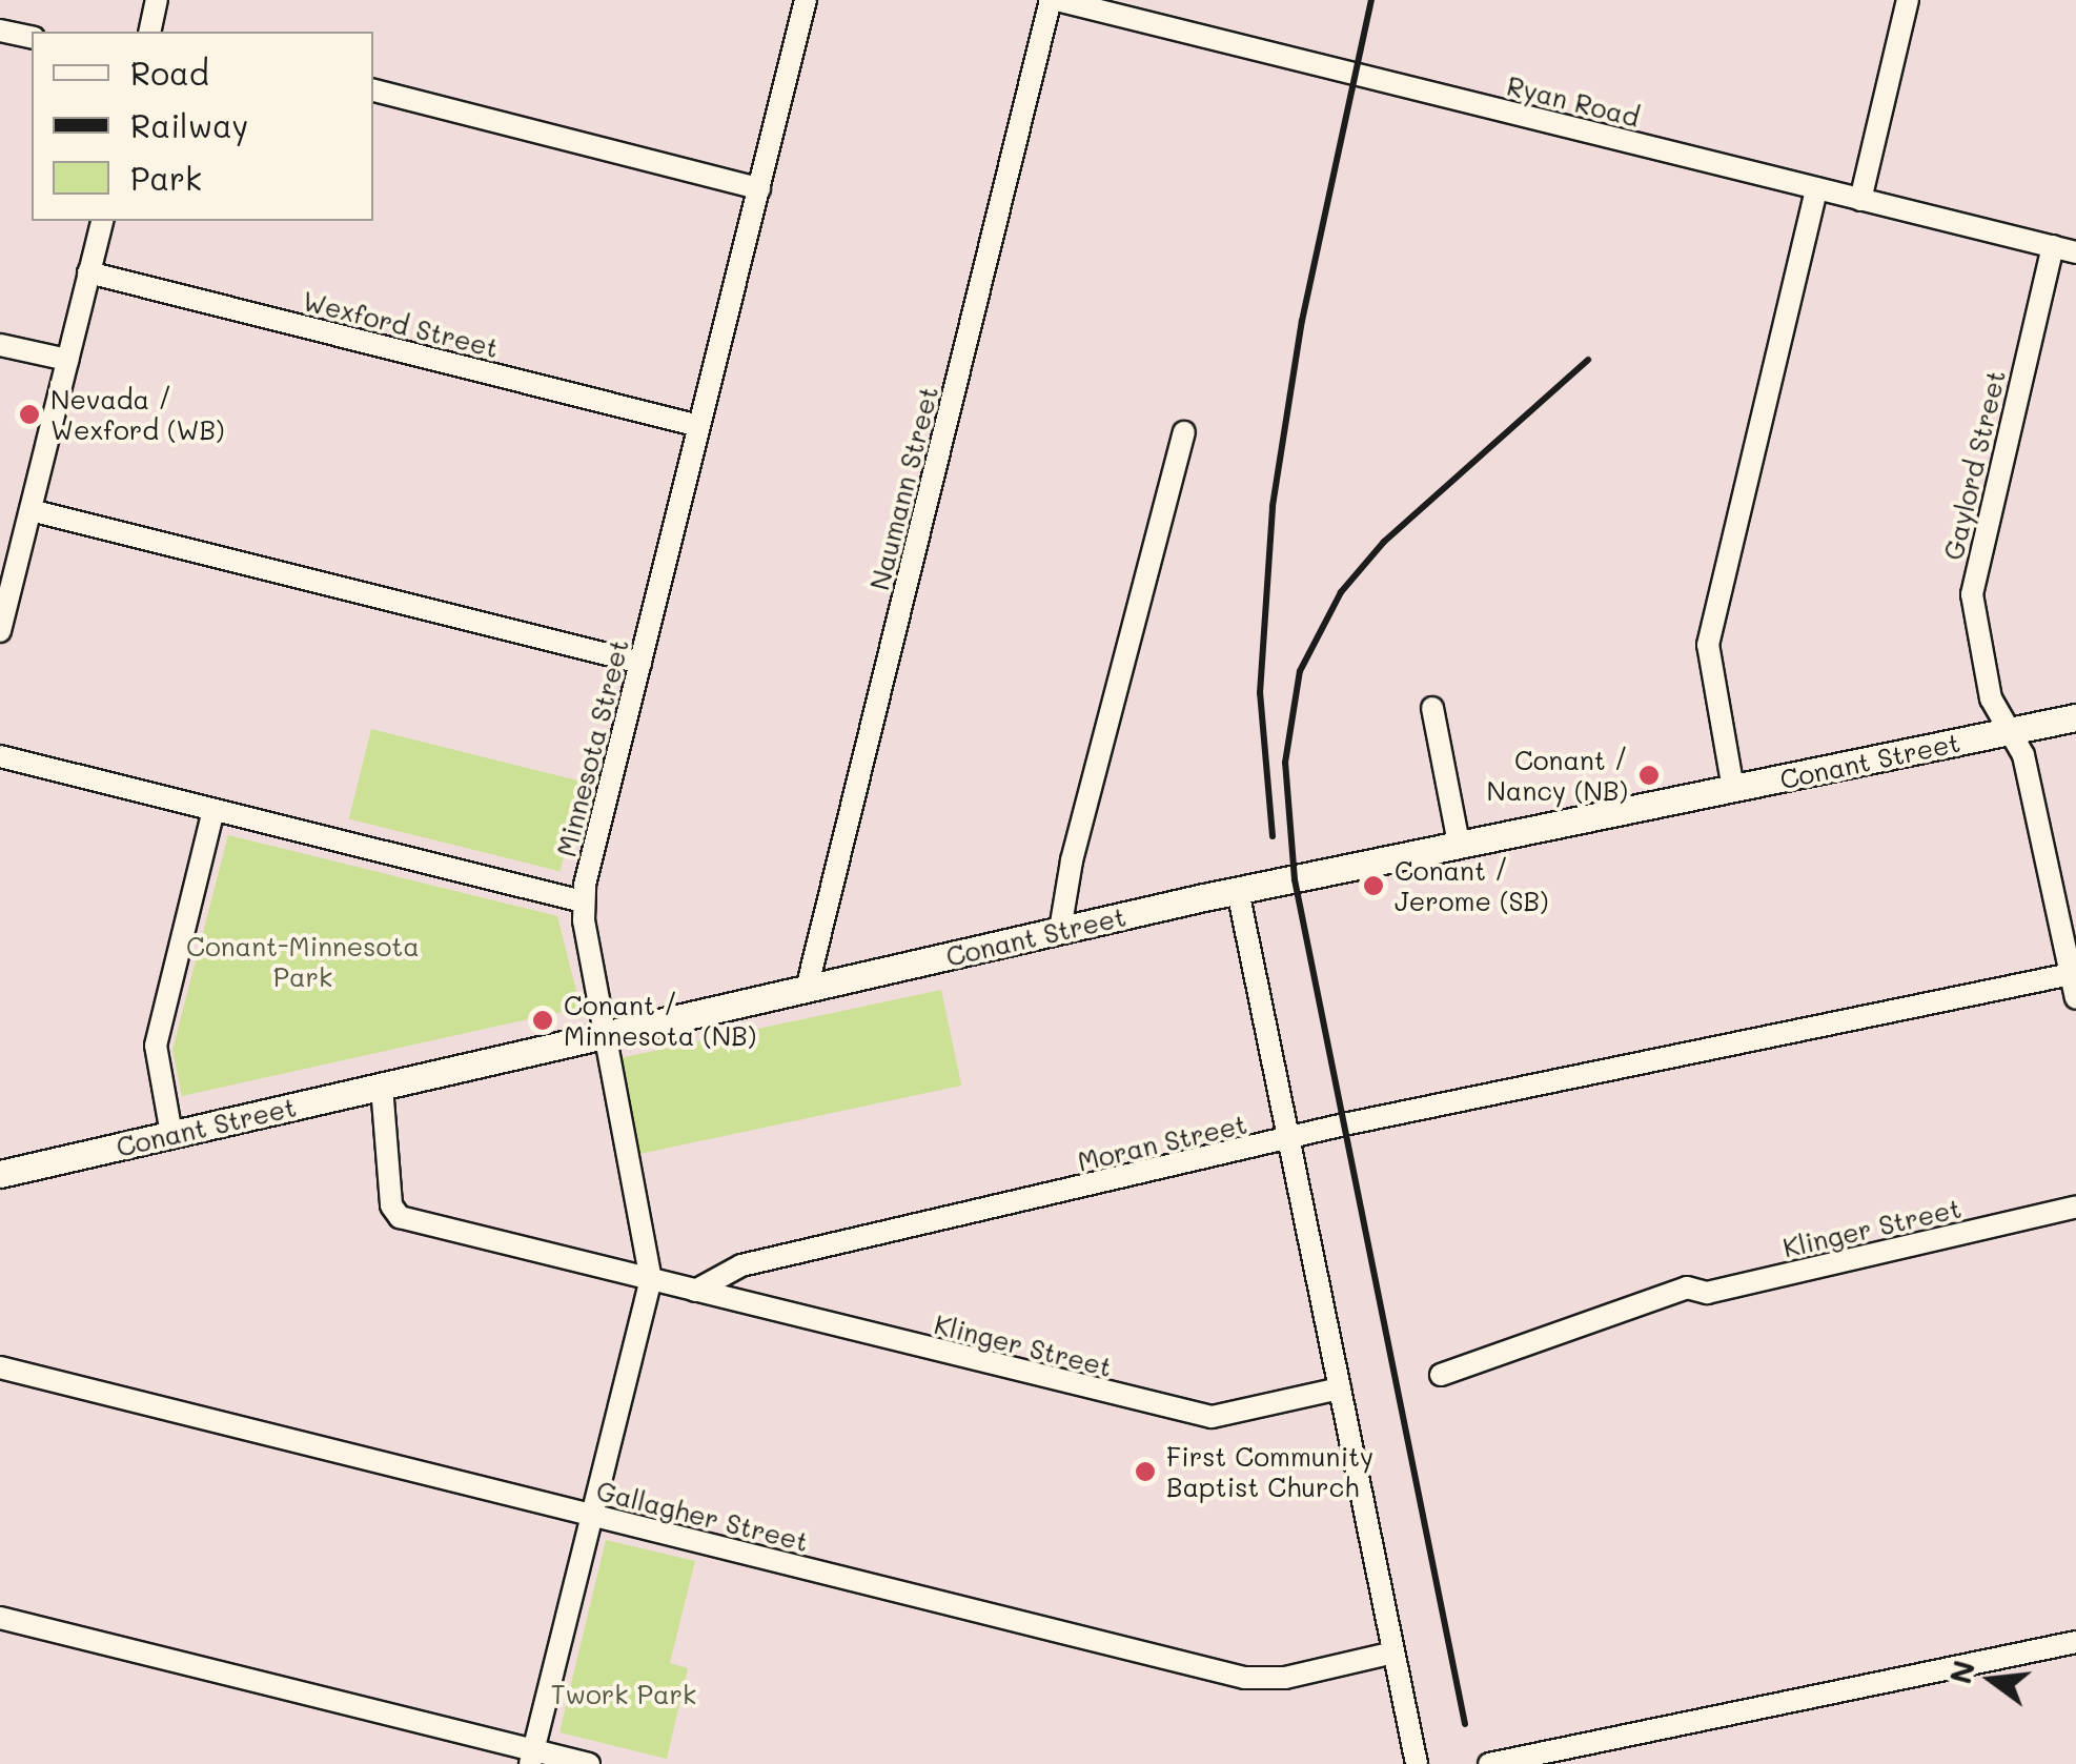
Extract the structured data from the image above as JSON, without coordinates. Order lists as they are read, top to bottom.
{
  "streets": {
    "main road": ["Conant Street"],
    "street": [
      "Ryan Road",
      "Wexford Street",
      "Gaylord Street",
      "Naumann Street",
      "Minnesota Street",
      "Moran Street",
      "Klinger Street",
      "Gallagher Street"
    ]
  },
  "crossings": [
    ["Ryan Road", "Gaylord Street"],
    ["Ryan Road", "Naumann Street"],
    ["Wexford Street", "Minnesota Street"],
    ["Gaylord Street", "Conant Street"],
    ["Gaylord Street", "Moran Street"],
    ["Naumann Street", "Conant Street"],
    ["Minnesota Street", "Conant Street"],
    ["Minnesota Street", "Gallagher Street"],
    ["Moran Street", "Klinger Street"]
  ],
  "parks": ["Conant-Minnesota Park", "Twork Park"],
  "places": [
    "Nevada / Wexford (WB)",
    "Conant / Nancy (NB)",
    "Conant / Jerome (SB)",
    "Conant / Minnesota (NB)",
    "First Community Baptist Church"
  ],
  "legend": ["Road", "Railway", "Park"],
  "north": "left"
}
